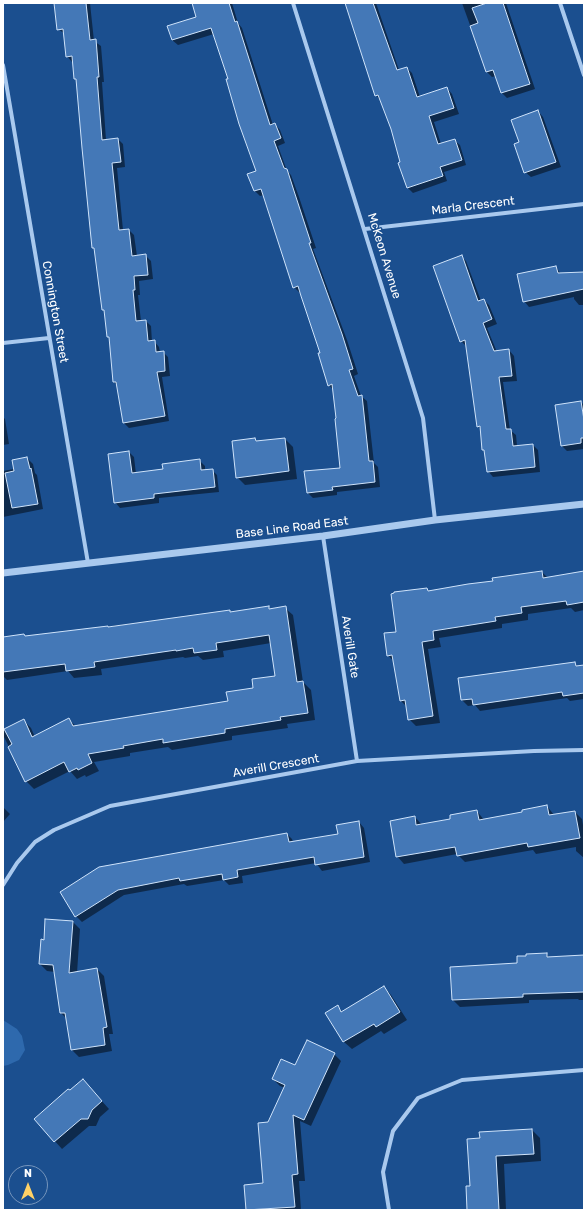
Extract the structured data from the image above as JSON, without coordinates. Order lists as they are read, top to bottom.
{
  "streets": {
    "street": [
      "Marla Crescent",
      "McKeon Avenue",
      "Connington Street",
      "Base Line Road East",
      "Averill Gate",
      "Averill Crescent"
    ]
  },
  "crossings": [
    ["Marla Crescent", "McKeon Avenue"],
    ["McKeon Avenue", "Base Line Road East"],
    ["Connington Street", "Base Line Road East"],
    ["Base Line Road East", "Averill Gate"],
    ["Averill Gate", "Averill Crescent"]
  ],
  "north": "top"
}
